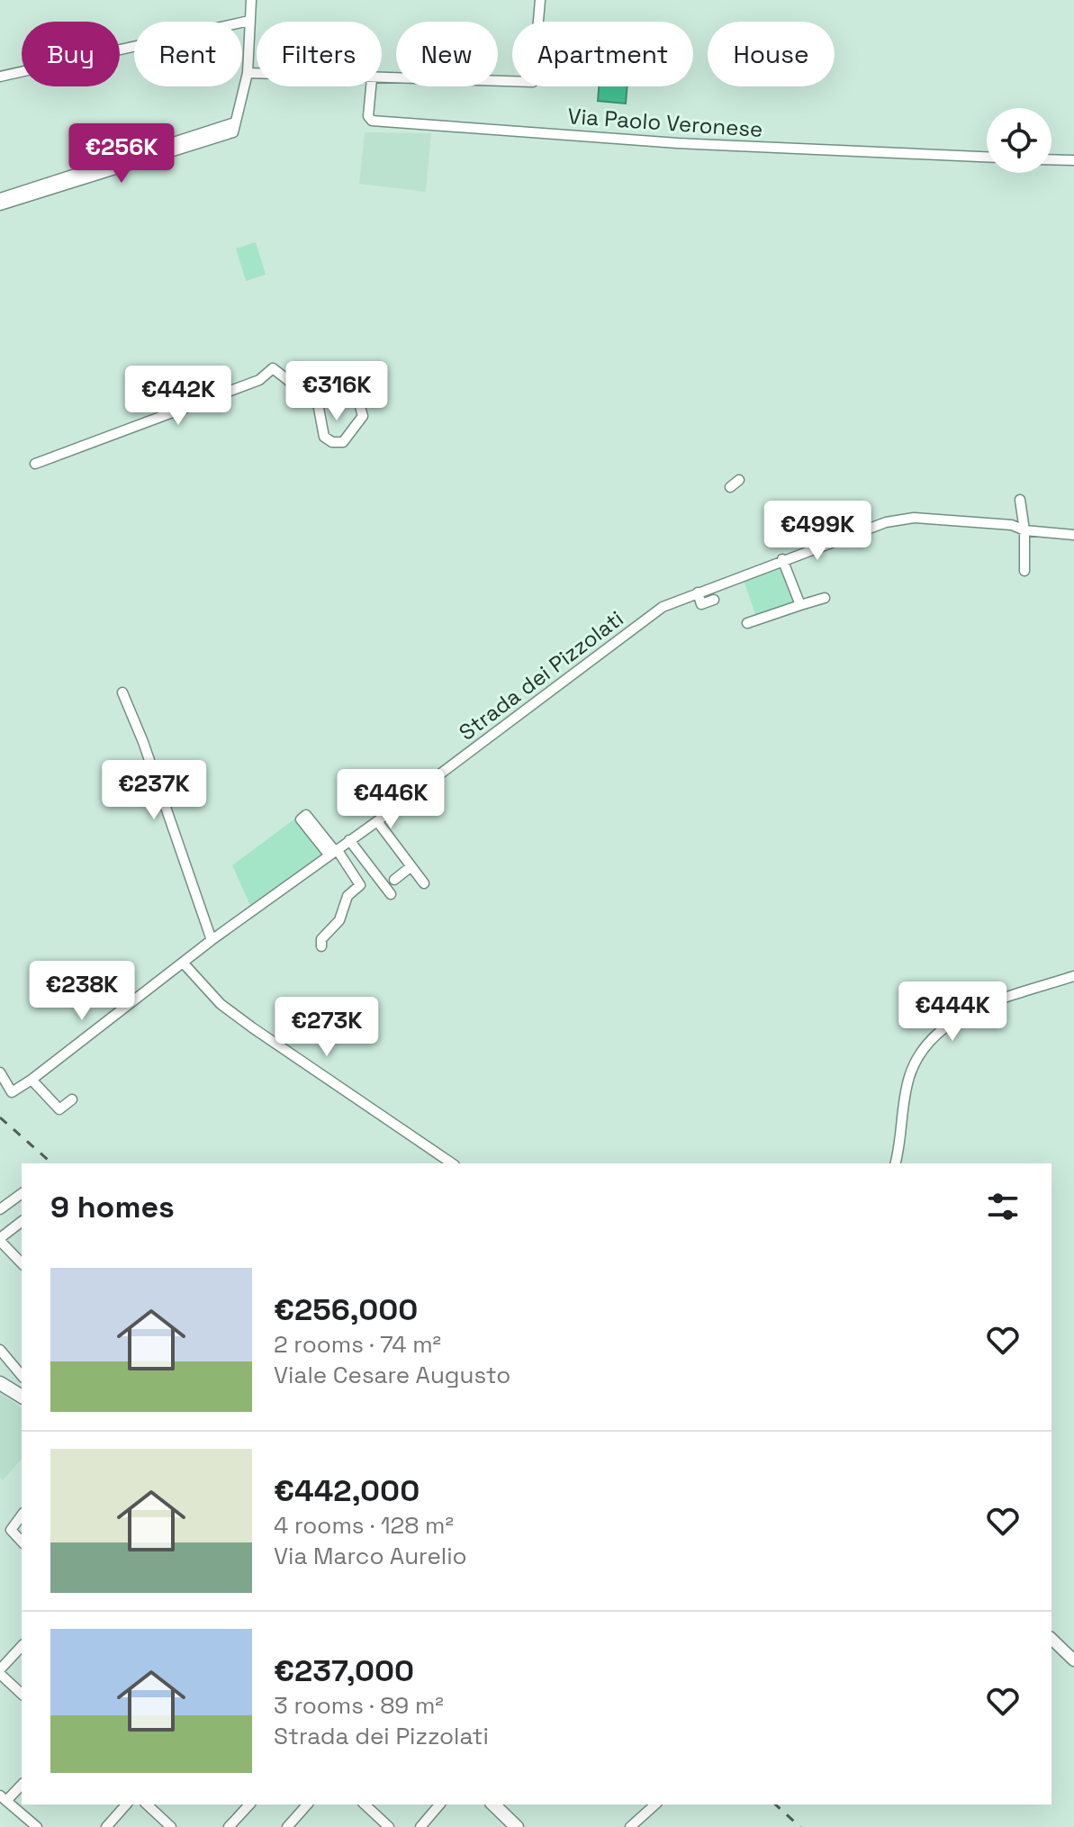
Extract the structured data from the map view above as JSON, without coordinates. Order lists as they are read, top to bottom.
{
  "streets": {
    "street": ["Via Paolo Veronese", "Strada dei Pizzolati"]
  },
  "page": {
    "chip": [
      "Buy",
      "Rent",
      "Filters",
      "New",
      "Apartment",
      "House"
    ],
    "price": [
      "€256K",
      "€316K",
      "€442K",
      "€499K",
      "€237K",
      "€446K",
      "€238K",
      "€444K",
      "€273K"
    ],
    "heading": "9 homes",
    "list": [
      {
        "name": "€256,000",
        "note": "2 rooms · 74 m² · Viale Cesare Augusto"
      },
      {
        "name": "€442,000",
        "note": "4 rooms · 128 m² · Via Marco Aurelio"
      },
      {
        "name": "€237,000",
        "note": "3 rooms · 89 m² · Strada dei Pizzolati"
      }
    ]
  }
}
